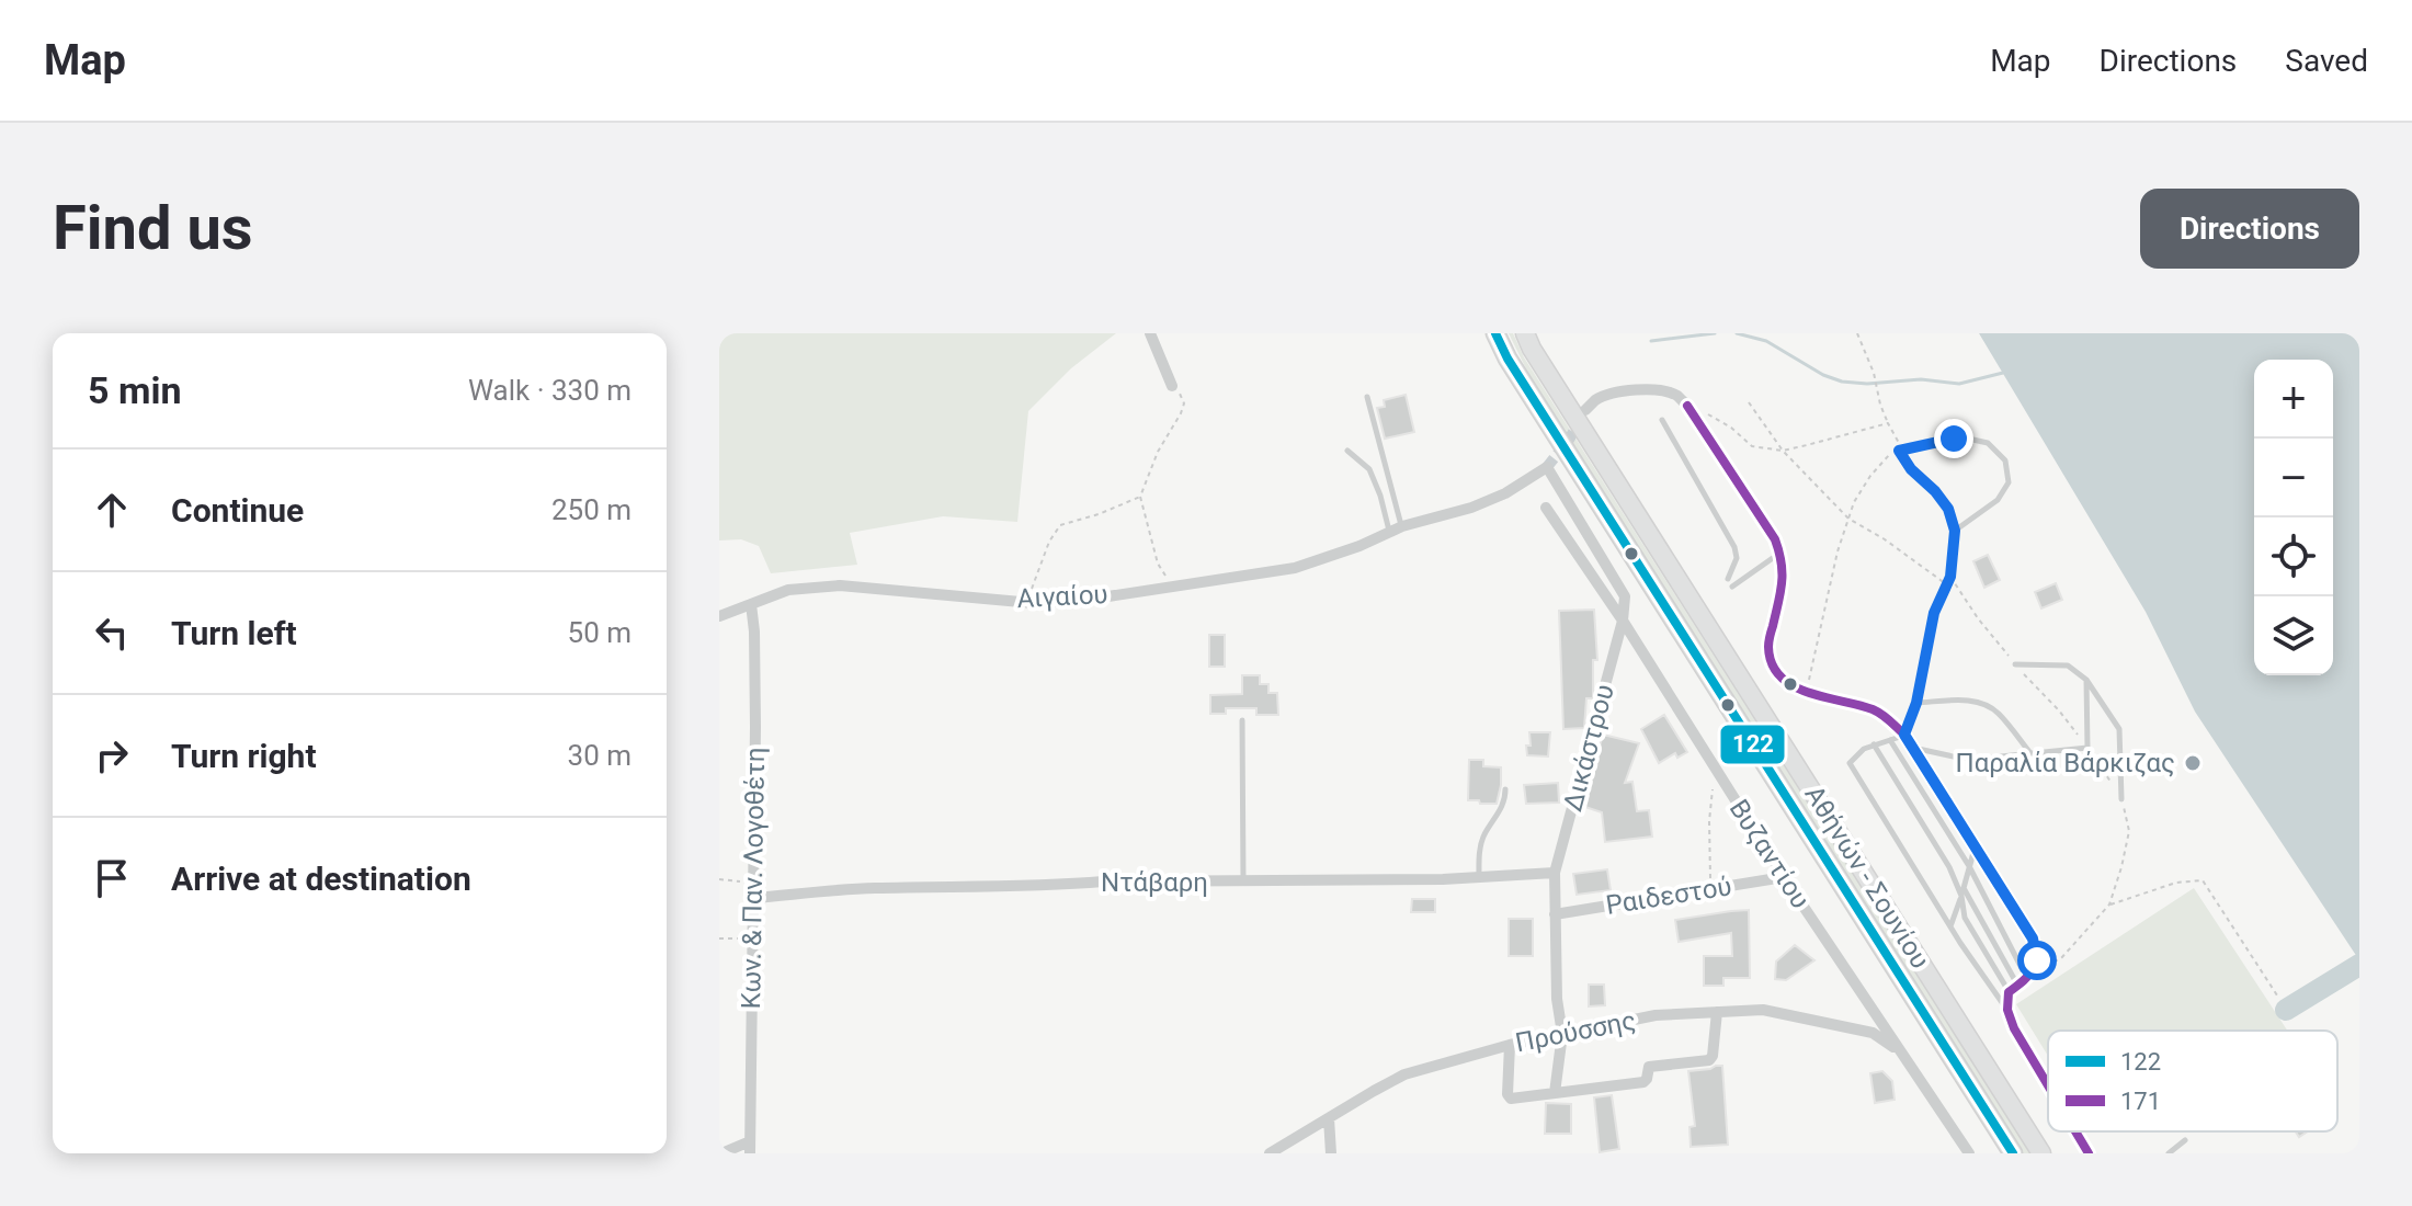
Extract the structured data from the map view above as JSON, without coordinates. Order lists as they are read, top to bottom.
{
  "streets": {
    "main road": ["Αθήνών - Σουνίου"],
    "street": [
      "Αιγαίου",
      "Δικάστρου",
      "Βυζαντίου",
      "Κων. & Παν. Λογοθέτη",
      "Ντάβαρη",
      "Ραιδεστού",
      "Προύσσης"
    ]
  },
  "crossings": [
    ["Αιγαίου", "Δικάστρου"],
    ["Αιγαίου", "Βυζαντίου"],
    ["Αιγαίου", "Κων. & Παν. Λογοθέτη"],
    ["Δικάστρου", "Βυζαντίου"],
    ["Δικάστρου", "Ντάβαρη"],
    ["Δικάστρου", "Ραιδεστού"],
    ["Δικάστρου", "Προύσσης"],
    ["Βυζαντίου", "Ραιδεστού"],
    ["Βυζαντίου", "Προύσσης"],
    ["Κων. & Παν. Λογοθέτη", "Ντάβαρη"]
  ],
  "places": ["Παραλία Βάρκιζας"],
  "lines": ["transit line 122", "transit line 171"],
  "legend": ["122", "171"],
  "page": {
    "header": "Map",
    "nav": ["Map", "Directions", "Saved"],
    "buttons": "Directions",
    "title": "Find us",
    "heading": ["5 min", "Walk · 330 m"],
    "map_buttons": ["+", "−"],
    "list": [
      ["Continue", "250 m"],
      ["Turn left", "50 m"],
      ["Turn right", "30 m"],
      "Arrive at destination"
    ]
  }
}
